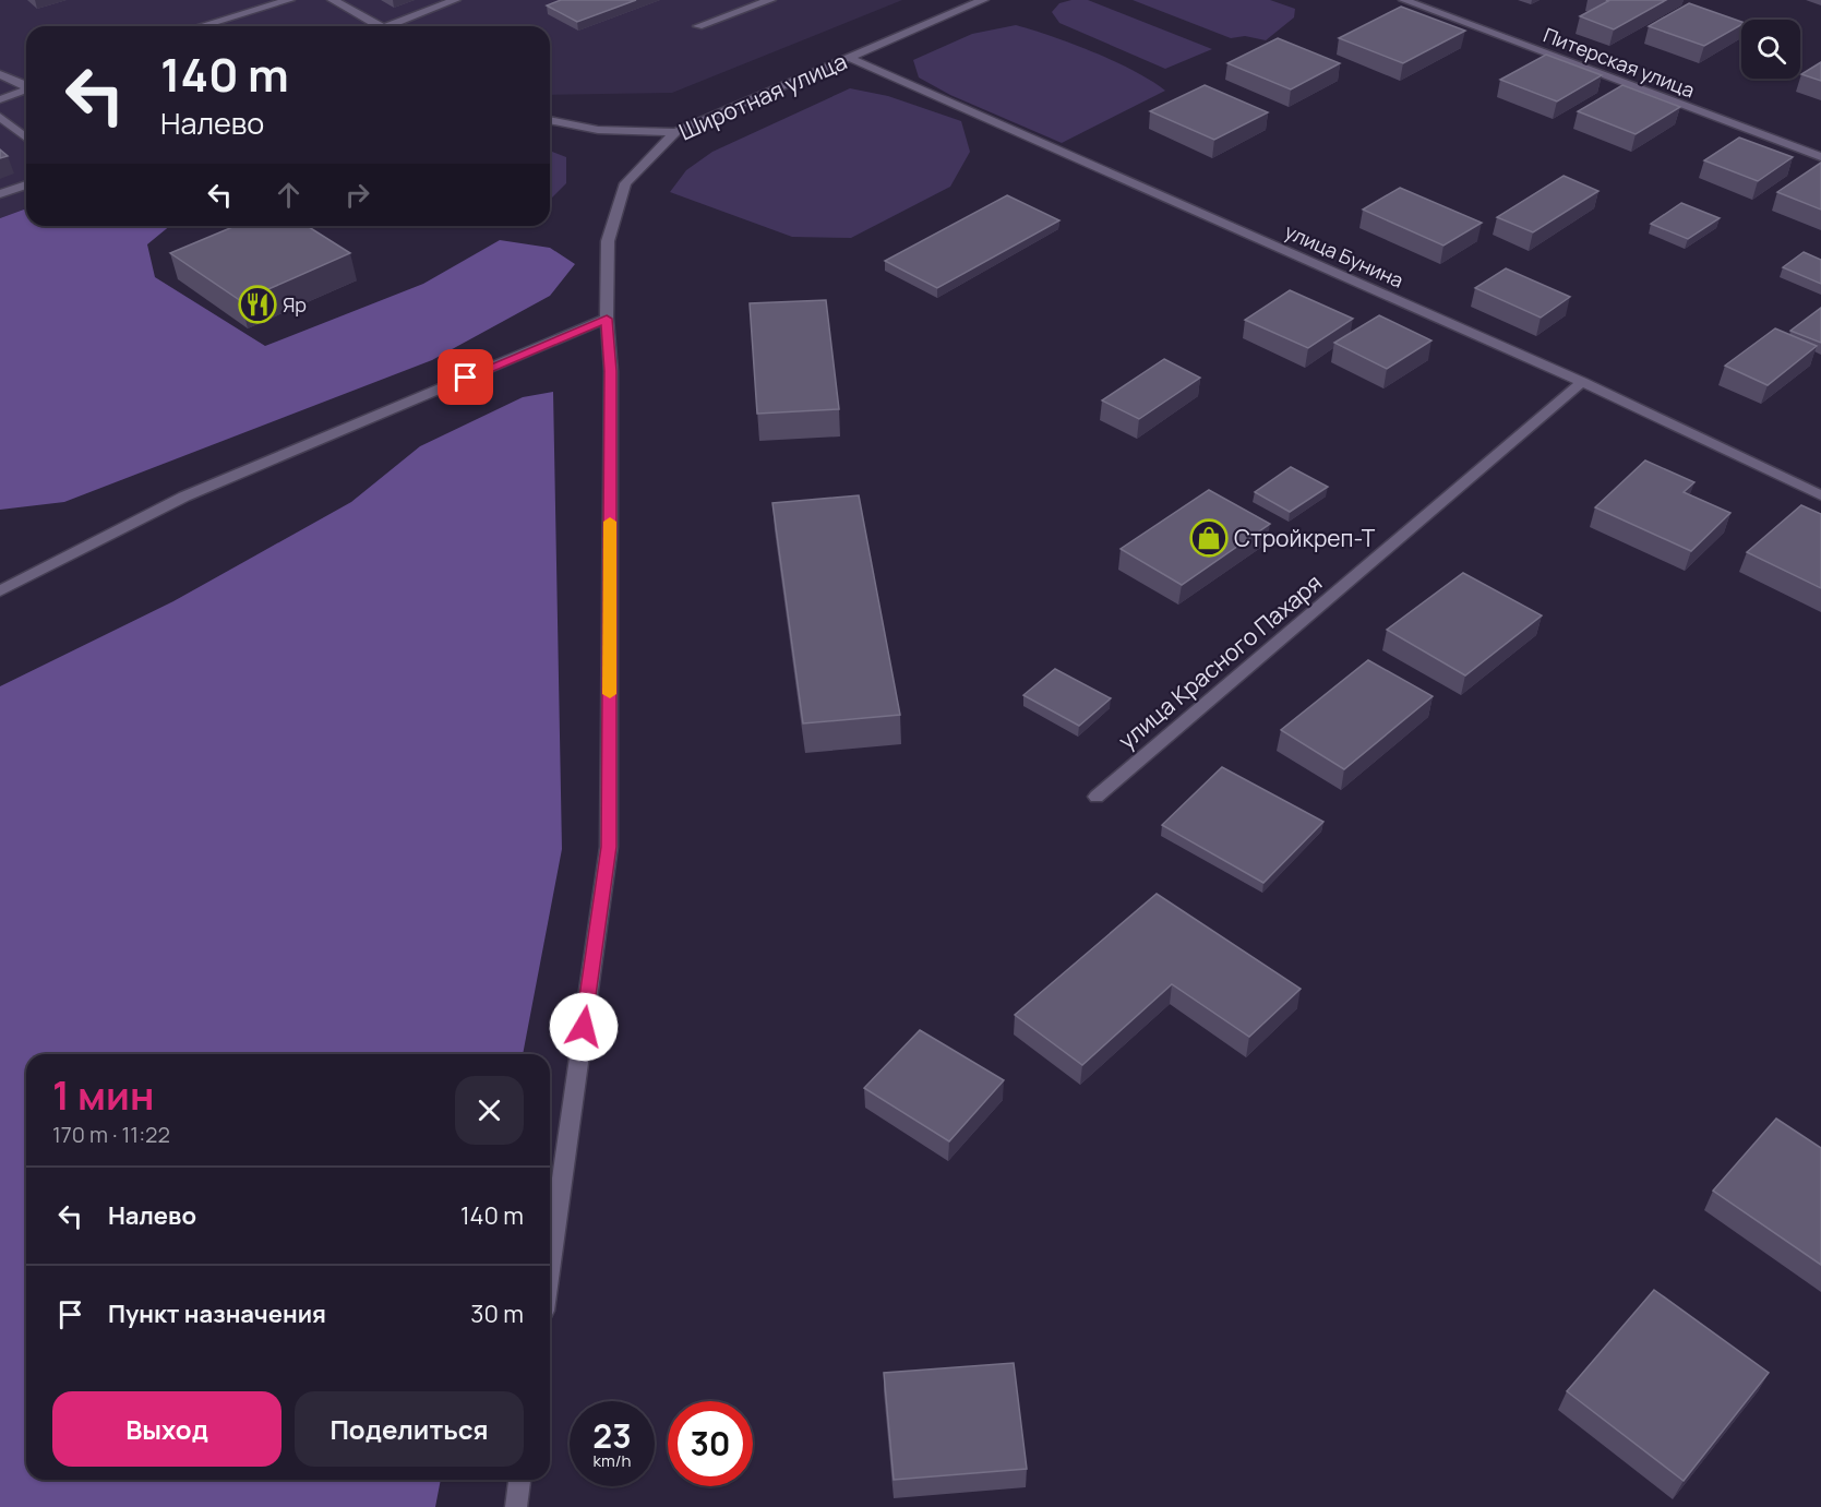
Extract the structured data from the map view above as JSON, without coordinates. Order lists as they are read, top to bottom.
{
  "streets": {
    "street": [
      "Питерская улица",
      "Широтная улица",
      "улица Бунина",
      "улица Красного Пахаря"
    ]
  },
  "crossings": [
    ["Широтная улица", "улица Бунина"],
    ["улица Бунина", "улица Красного Пахаря"]
  ],
  "places": {
    "restaurant": ["Яр"],
    "shop": ["Стройкреп-Т"]
  },
  "page": {
    "turn": ["140 m", "Налево"],
    "heading": ["1 мин", "170 m · 11:22"],
    "list": [
      {
        "name": "Налево",
        "value": "140 m"
      },
      {
        "name": "Пункт назначения",
        "value": "30 m"
      }
    ],
    "buttons": ["Выход", "Поделиться"],
    "speed": "23 km/h",
    "limit": "30"
  }
}
